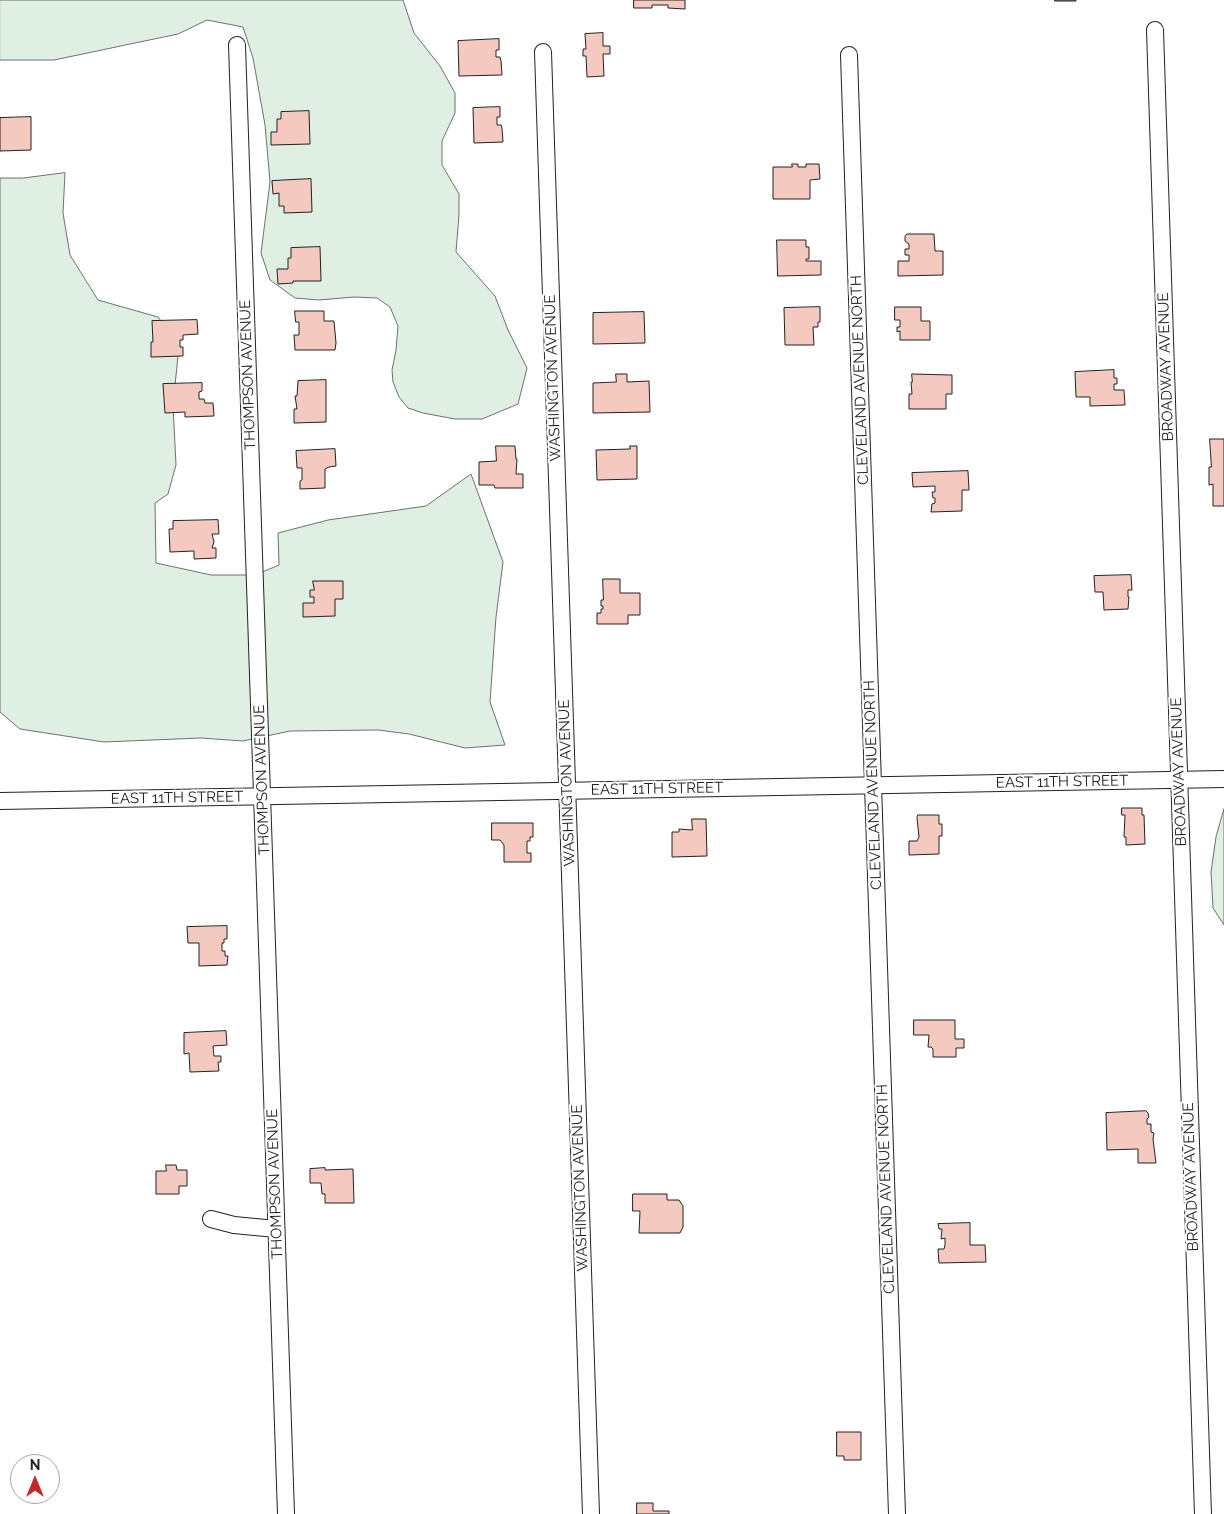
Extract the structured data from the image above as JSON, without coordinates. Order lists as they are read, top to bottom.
{
  "streets": {
    "street": [
      "BROADWAY AVENUE",
      "THOMPSON AVENUE",
      "WASHINGTON AVENUE",
      "CLEVELAND AVENUE NORTH",
      "EAST 11TH STREET"
    ]
  },
  "crossings": [
    ["BROADWAY AVENUE", "EAST 11TH STREET"],
    ["THOMPSON AVENUE", "EAST 11TH STREET"],
    ["WASHINGTON AVENUE", "EAST 11TH STREET"],
    ["CLEVELAND AVENUE NORTH", "EAST 11TH STREET"]
  ],
  "north": "top"
}
